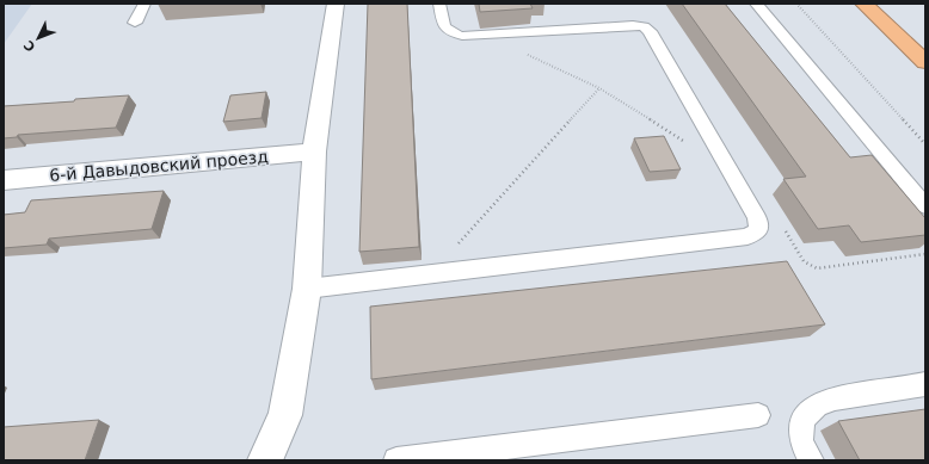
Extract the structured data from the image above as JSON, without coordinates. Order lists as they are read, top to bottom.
{
  "streets": {
    "street": ["6-й Давыдовский проезд"]
  },
  "north": "bottom left"
}
